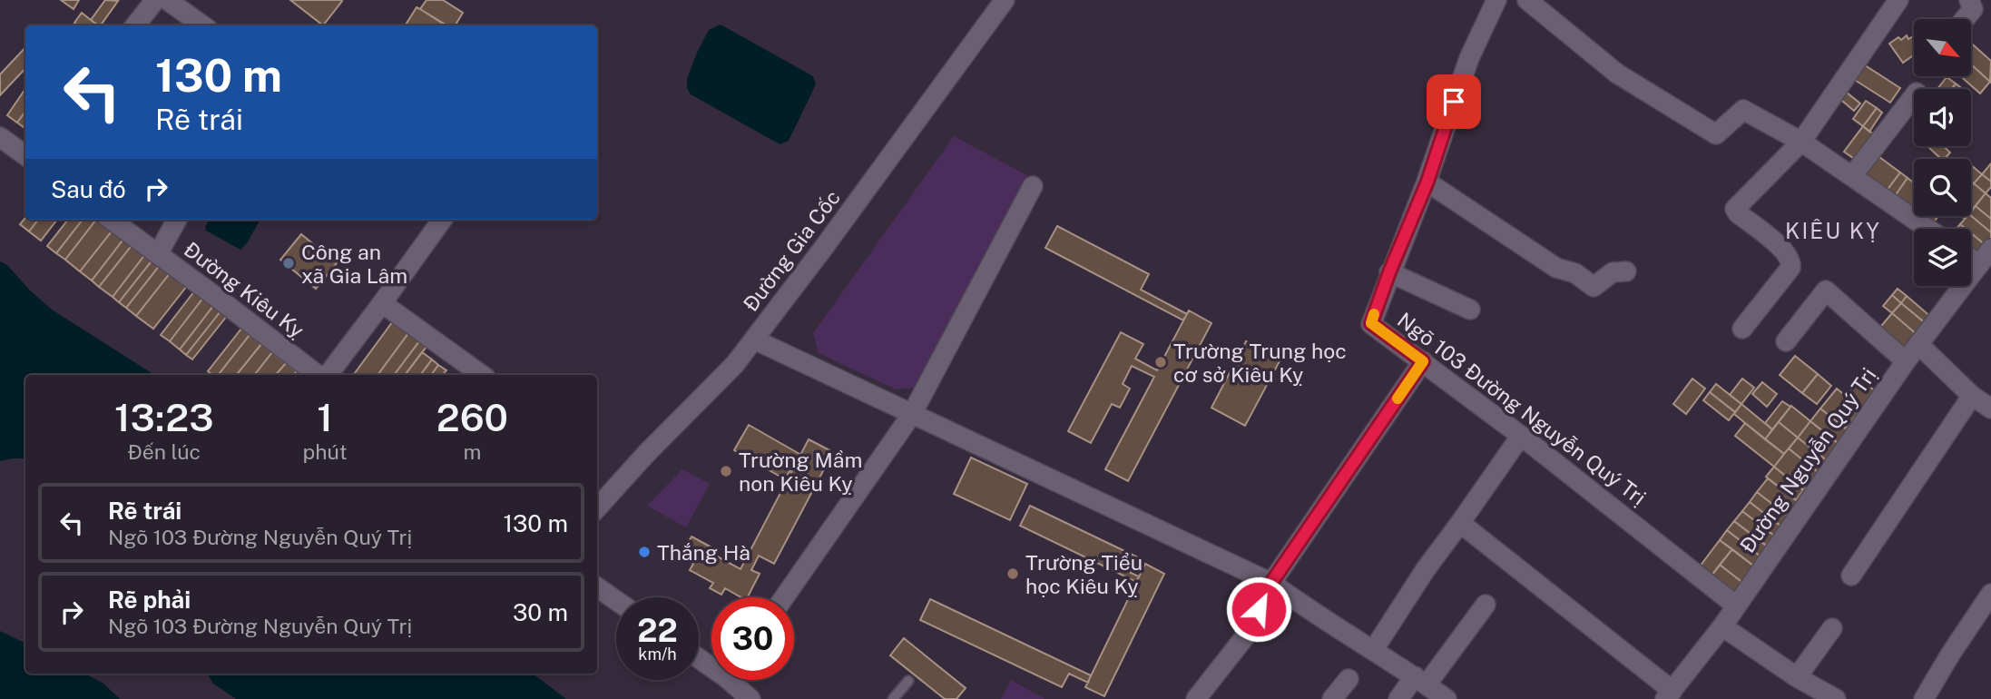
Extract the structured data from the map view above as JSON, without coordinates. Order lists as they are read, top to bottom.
{
  "streets": {
    "street": [
      "Đường Gia Cốc",
      "Đường Kiêu Kỵ",
      "Ngõ 103 Đường Nguyễn Quý Trị",
      "Đường Nguyễn Quý Trị"
    ]
  },
  "crossings": [
    ["Ngõ 103 Đường Nguyễn Quý Trị", "Đường Nguyễn Quý Trị"]
  ],
  "districts": ["KIÊU KỴ"],
  "places": [
    "Công an xã Gia Lâm",
    "Trường Trung học cơ sở Kiêu Kỵ",
    "Trường Mầm non Kiêu Kỵ",
    "Thắng Hà",
    "Trường Tiểu học Kiêu Kỵ"
  ],
  "north": "bottom right",
  "page": {
    "turn": ["130 m", "Rẽ trái"],
    "then": "Sau đó",
    "eta": [
      "13:23",
      "Đến lúc",
      "1",
      "phút",
      "260",
      "m"
    ],
    "list": [
      {
        "name": "Rẽ trái",
        "note": "Ngõ 103 Đường Nguyễn Quý Trị",
        "value": "130 m"
      },
      {
        "name": "Rẽ phải",
        "note": "Ngõ 103 Đường Nguyễn Quý Trị",
        "value": "30 m"
      }
    ],
    "speed": "22 km/h",
    "limit": "30"
  }
}
